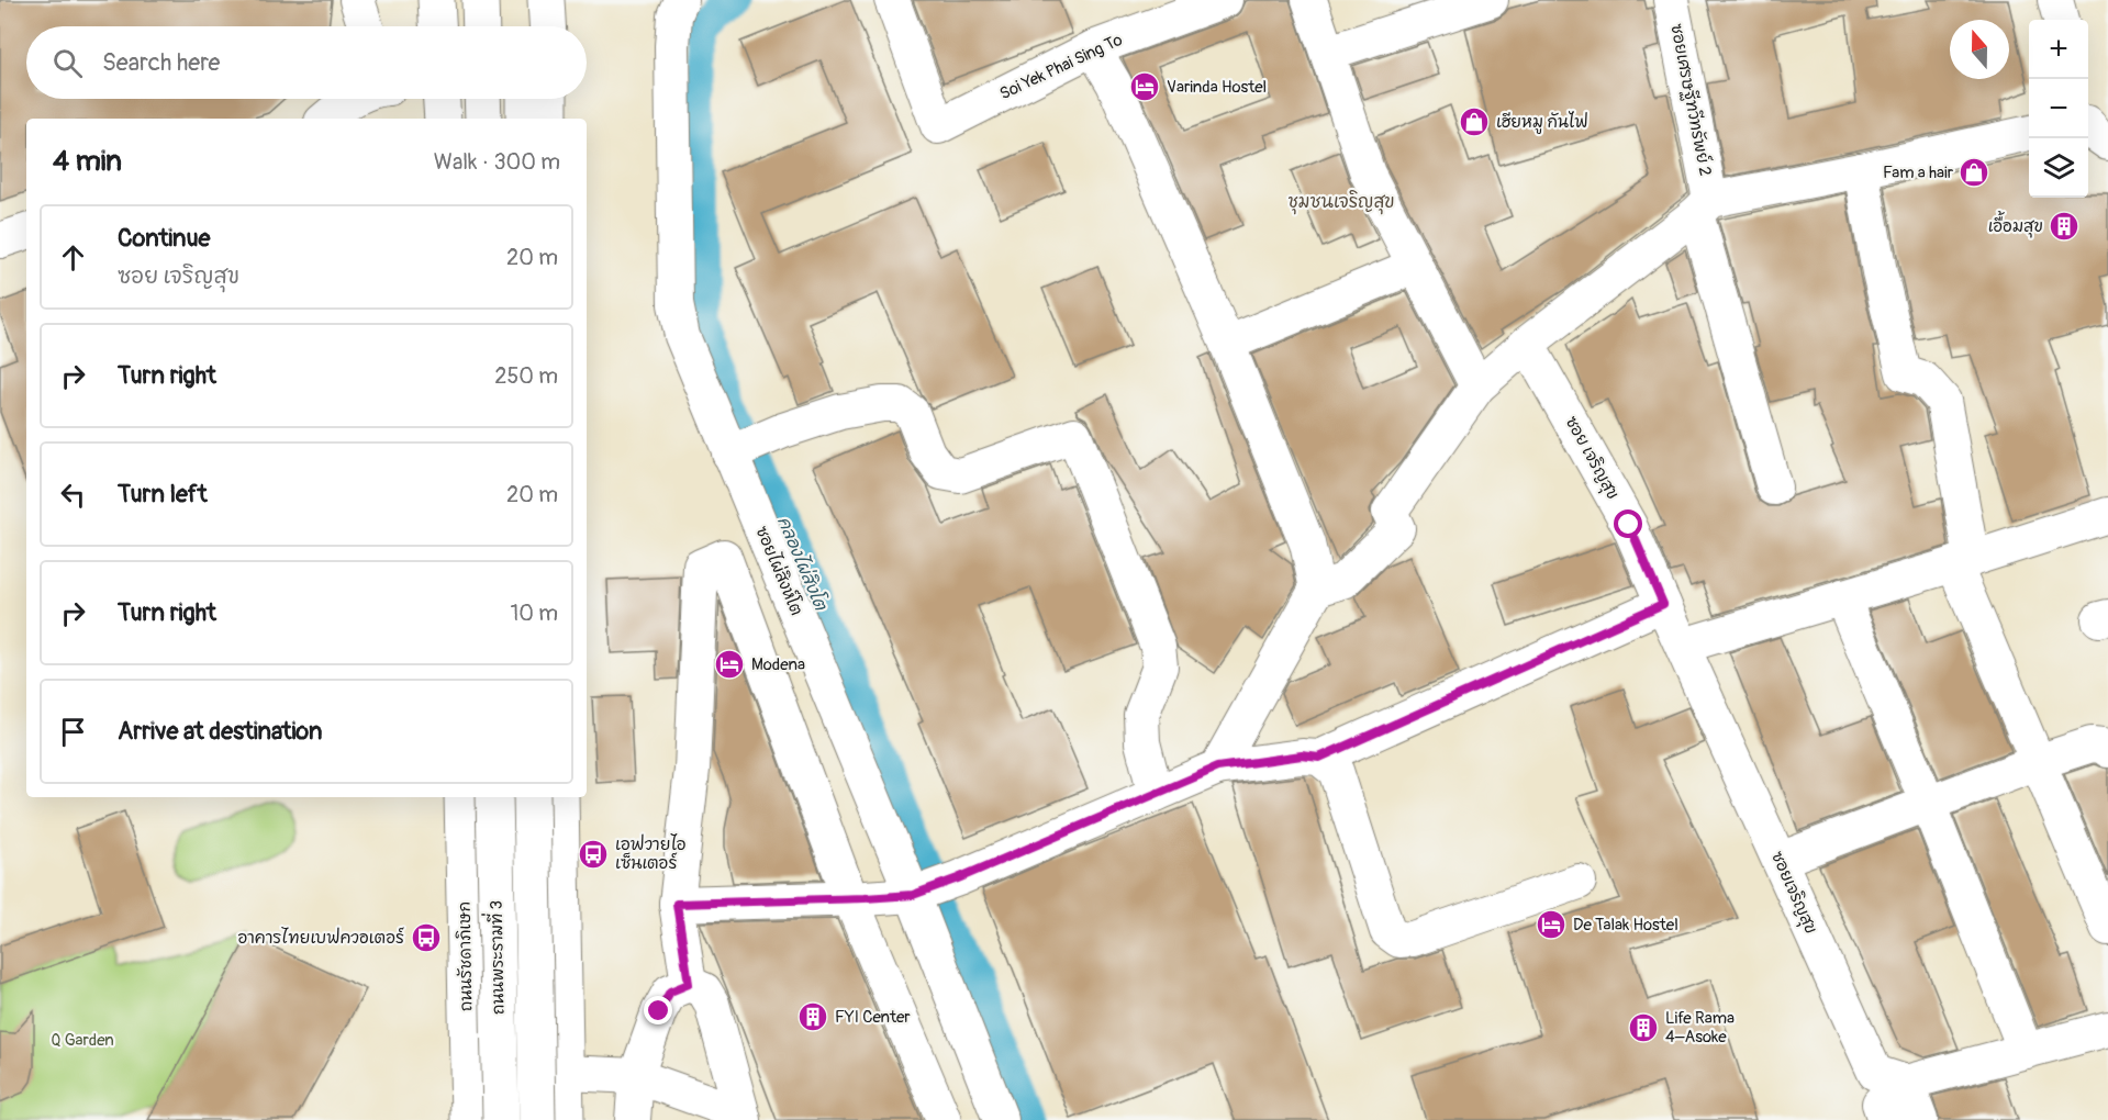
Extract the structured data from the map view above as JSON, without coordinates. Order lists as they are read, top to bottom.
{
  "streets": {
    "main road": ["ถนนรัชดาภิเษก", "ถนนพระรามที่ 3"],
    "street": [
      "Soi Yek Phai Sing To",
      "ซอยเศรษฐีทวีทรัพย์ 2",
      "ซอย เจริญสุข",
      "ซอยไผ่สิงห์โต",
      "ซอยเจริญสุข"
    ]
  },
  "crossings": [
    ["ซอย เจริญสุข", "ซอยเจริญสุข"]
  ],
  "districts": ["ชุมชนเจริญสุข"],
  "water": ["คลองไผ่สิงโต"],
  "parks": ["Q Garden"],
  "places": {
    "hotel": ["Varinda Hostel", "Modena", "De Talak Hostel"],
    "shop": ["เฮียหมู กันไฟ", "Fam a hair"],
    "building": ["เอื้อมสุข", "FYI Center", "Life Rama 4–Asoke"],
    "bus stop": ["เอฟวายไอ เซ็นเตอร์", "อาคารไทยเบฟควอเตอร์"]
  },
  "north": "top",
  "page": {
    "map_buttons": ["+", "−"],
    "search": "Search here",
    "heading": ["4 min", "Walk · 300 m"],
    "list": [
      ["Continue", "ซอย เจริญสุข", "20 m"],
      ["Turn right", "250 m"],
      ["Turn left", "20 m"],
      ["Turn right", "10 m"],
      "Arrive at destination"
    ]
  }
}
